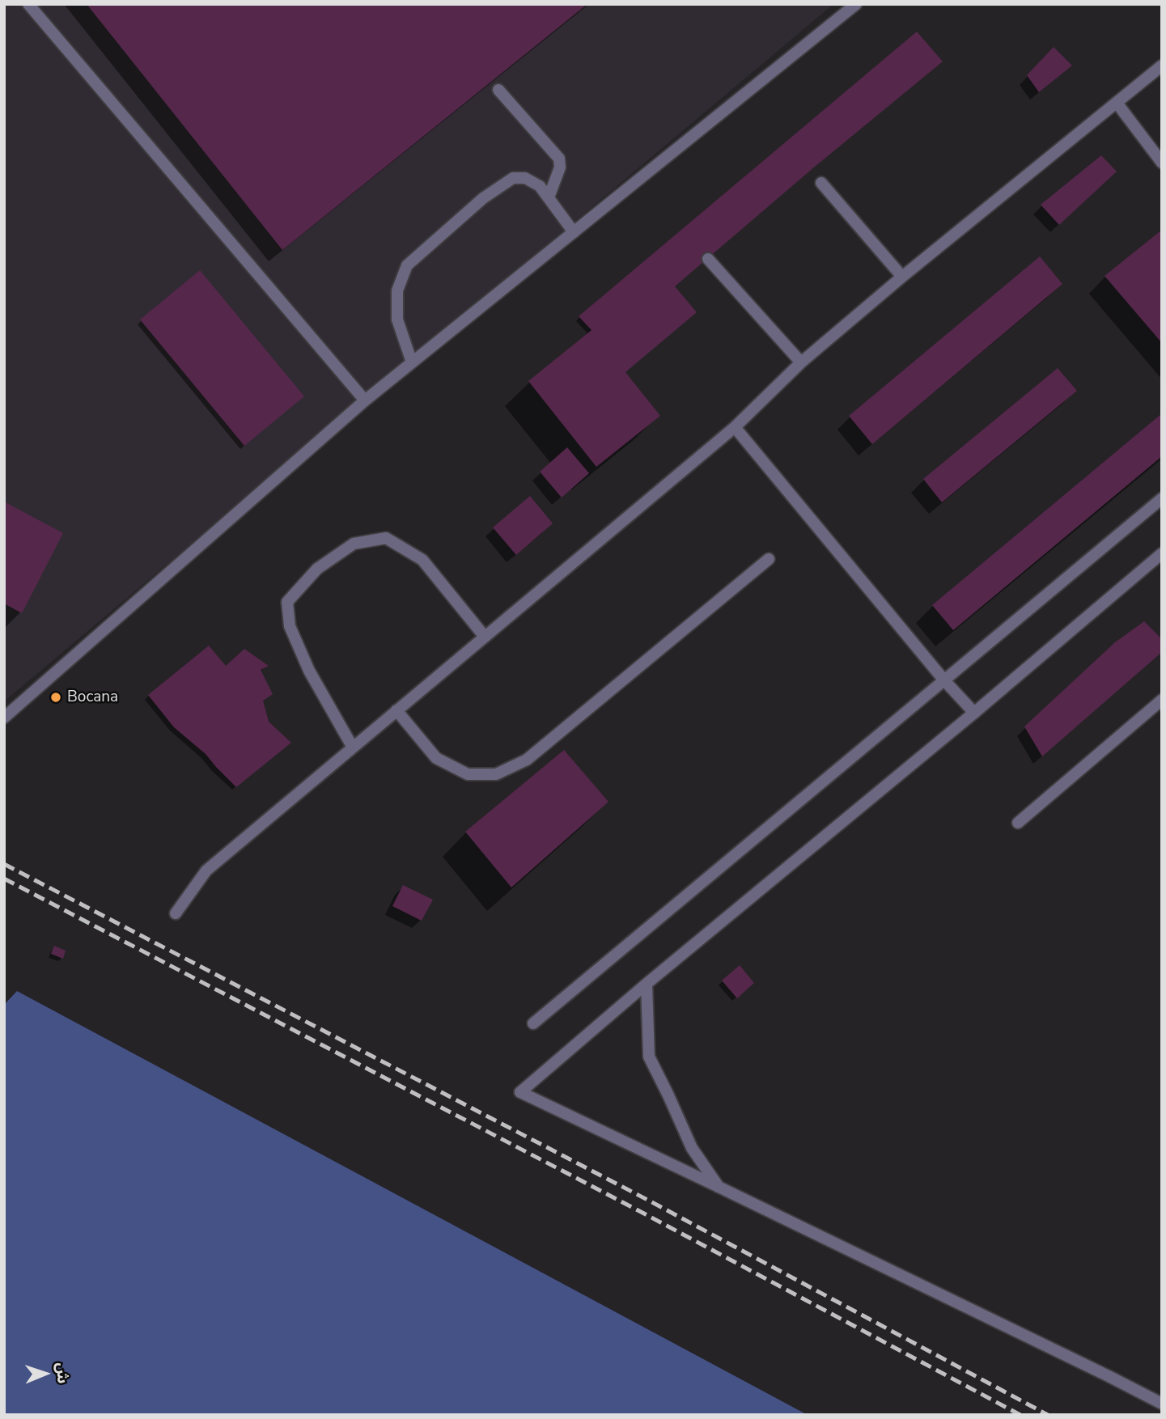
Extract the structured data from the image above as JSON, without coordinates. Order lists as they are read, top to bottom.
{
  "places": ["Bocana"],
  "north": "right"
}
